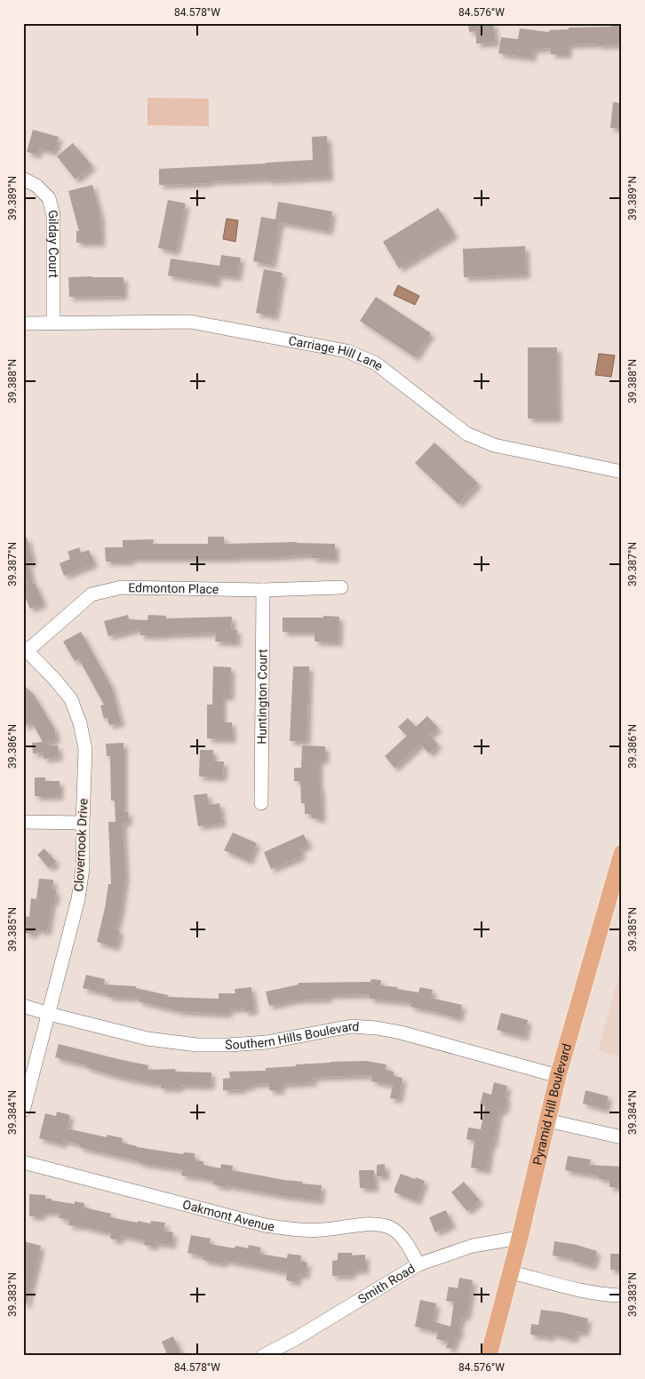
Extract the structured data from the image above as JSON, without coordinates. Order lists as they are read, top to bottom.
{
  "streets": {
    "main road": ["Pyramid Hill Boulevard"],
    "street": [
      "Gilday Court",
      "Carriage Hill Lane",
      "Edmonton Place",
      "Huntington Court",
      "Clovernook Drive",
      "Southern Hills Boulevard",
      "Oakmont Avenue",
      "Smith Road"
    ]
  },
  "crossings": [
    ["Gilday Court", "Carriage Hill Lane"],
    ["Edmonton Place", "Huntington Court"],
    ["Edmonton Place", "Clovernook Drive"],
    ["Clovernook Drive", "Southern Hills Boulevard"],
    ["Southern Hills Boulevard", "Pyramid Hill Boulevard"],
    ["Pyramid Hill Boulevard", "Smith Road"],
    ["Oakmont Avenue", "Smith Road"]
  ],
  "coordinates": [
    "84.578°W",
    "84.576°W",
    "39.389°N",
    "39.388°N",
    "39.387°N",
    "39.386°N",
    "39.385°N",
    "39.384°N",
    "39.383°N"
  ]
}
